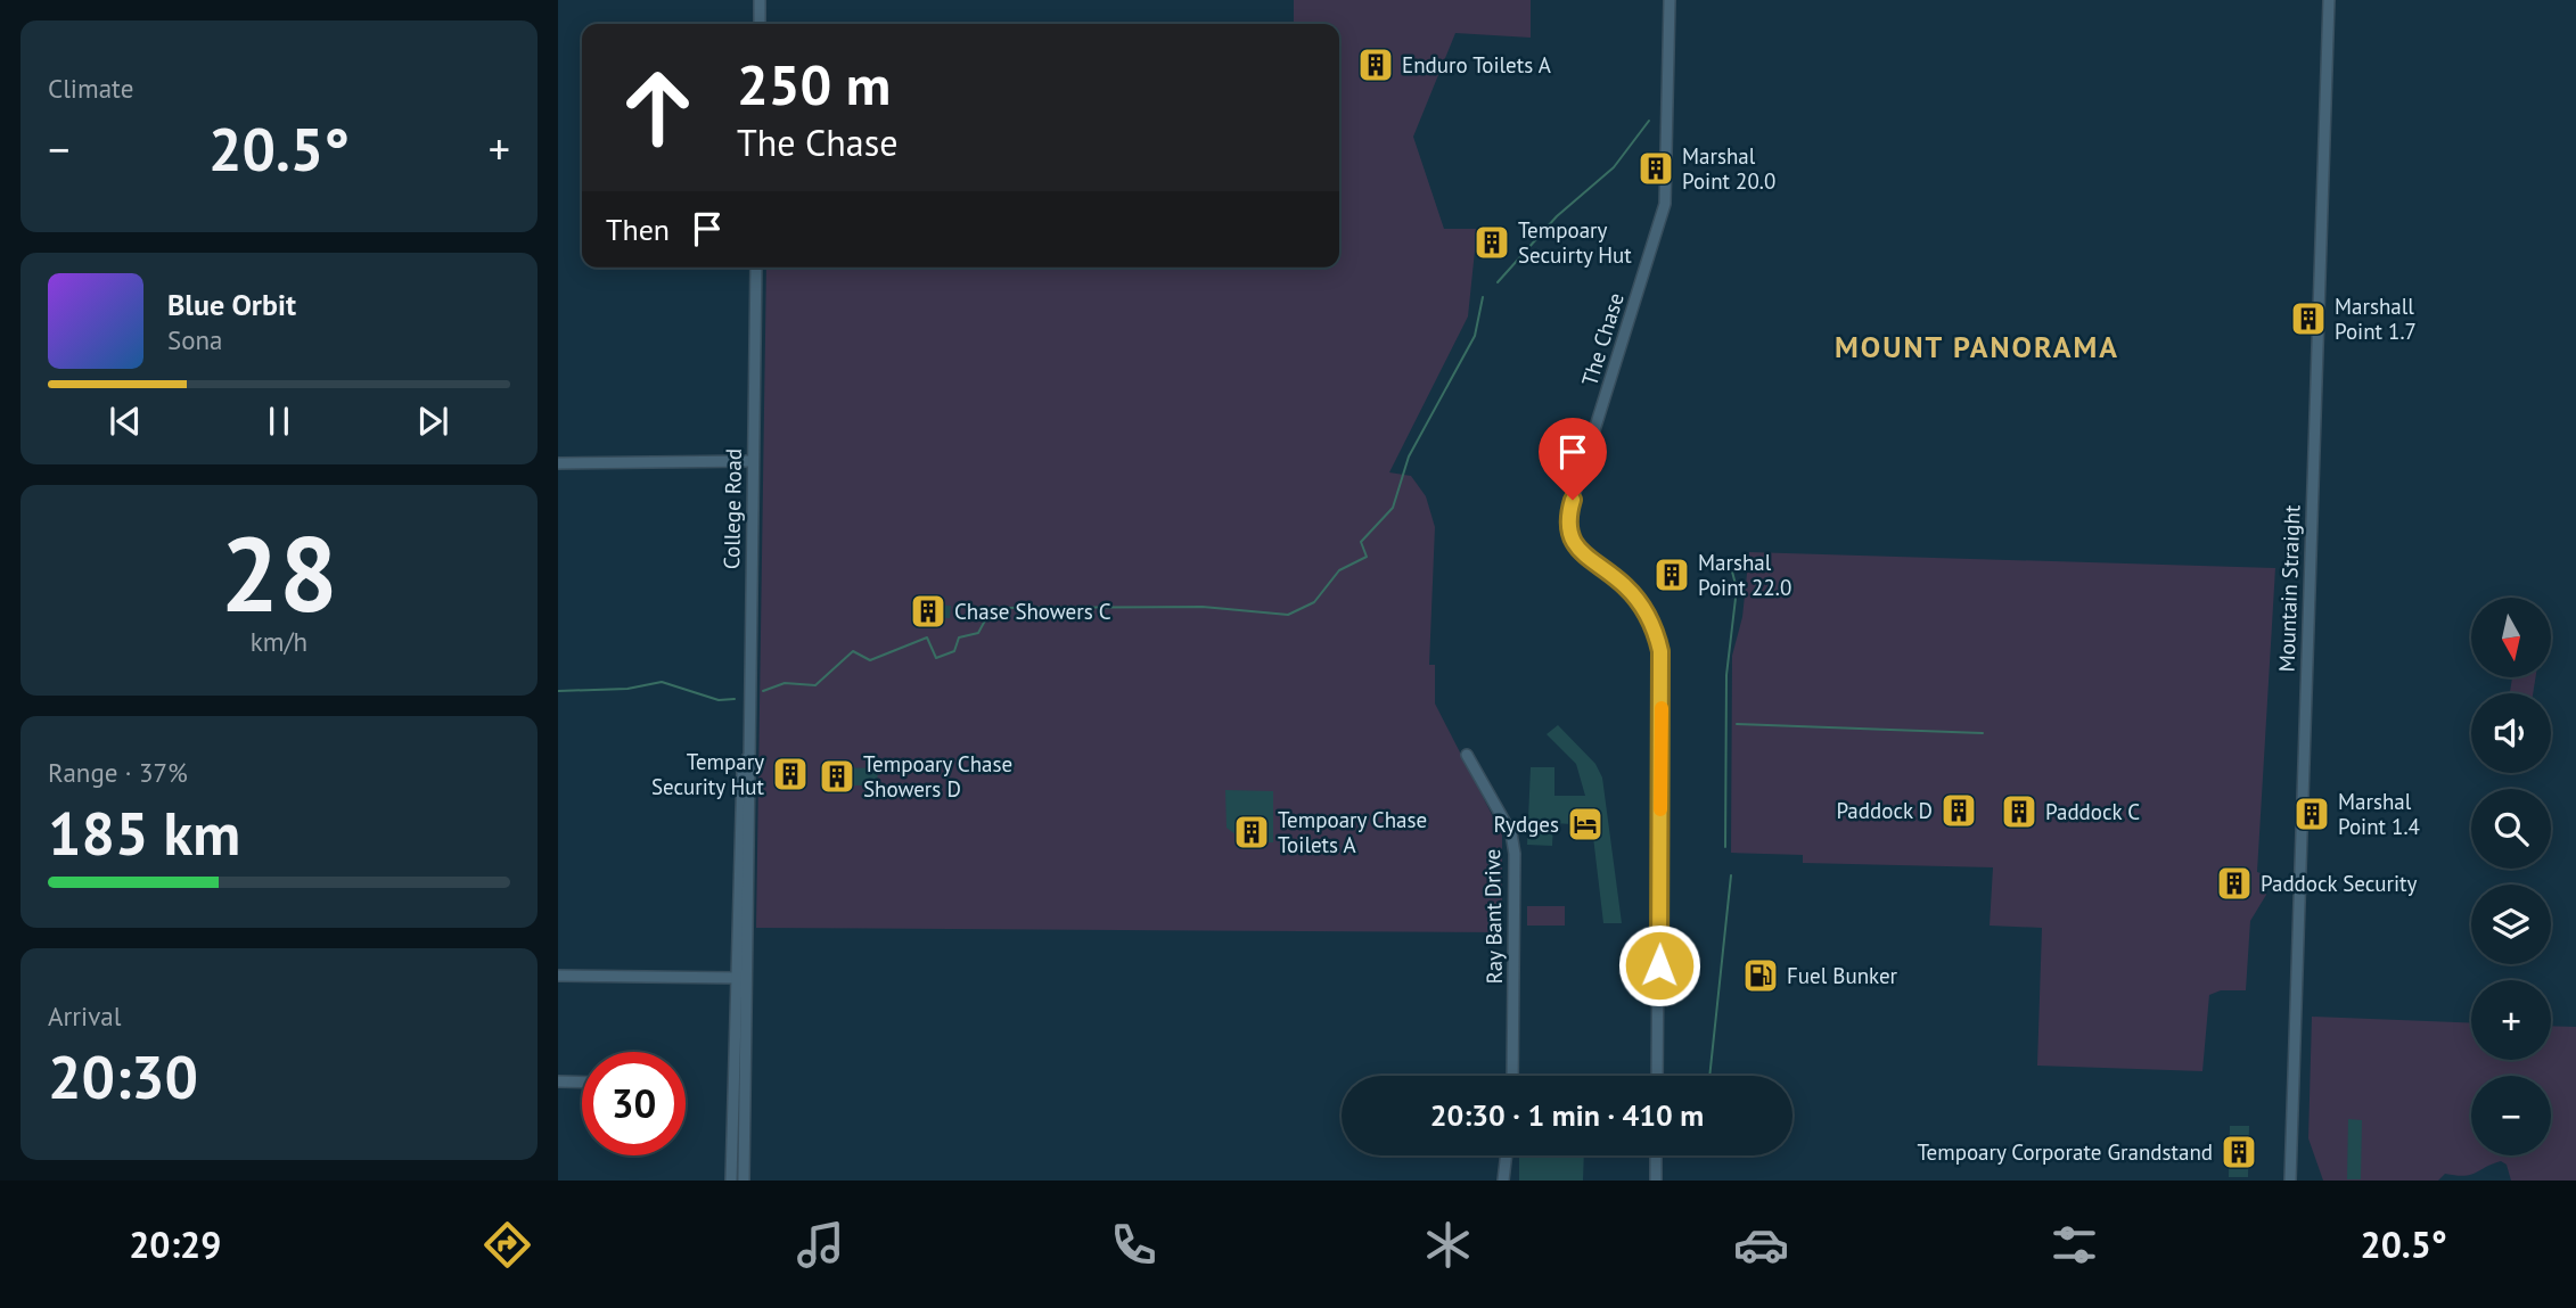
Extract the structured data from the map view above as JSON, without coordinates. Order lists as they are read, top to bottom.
{
  "streets": {
    "street": [
      "The Chase",
      "College Road",
      "Mountain Straight",
      "Ray Bant Drive"
    ]
  },
  "districts": ["MOUNT PANORAMA"],
  "places": {
    "building": [
      "Enduro Toilets A",
      "Marshal Point 20.0",
      "Tempoary Secuirty Hut",
      "Marshall Point 1.7",
      "Marshal Point 22.0",
      "Chase Showers C",
      "Tempary Security Hut",
      "Tempoary Chase Showers D",
      "Paddock D",
      "Paddock C",
      "Marshal Point 1.4",
      "Tempoary Chase Toilets A",
      "Paddock Security",
      "Tempoary Corporate Grandstand"
    ],
    "hotel": ["Rydges"],
    "fuel station": ["Fuel Bunker"]
  },
  "north": "bottom",
  "page": {
    "tile": [
      "Climate",
      ["28", "km/h"],
      ["Range · 37%", "185 km"],
      ["Arrival", "20:30"]
    ],
    "turn": ["250 m", "The Chase"],
    "heat": ["−", "20.5°", "+"],
    "then": "Then",
    "song": ["Blue Orbit", "Sona"],
    "map_buttons": ["+", "−"],
    "limit": "30",
    "trip": "20:30 · 1 min · 410 m",
    "tabs": ["20:29", "20.5°"]
  }
}
